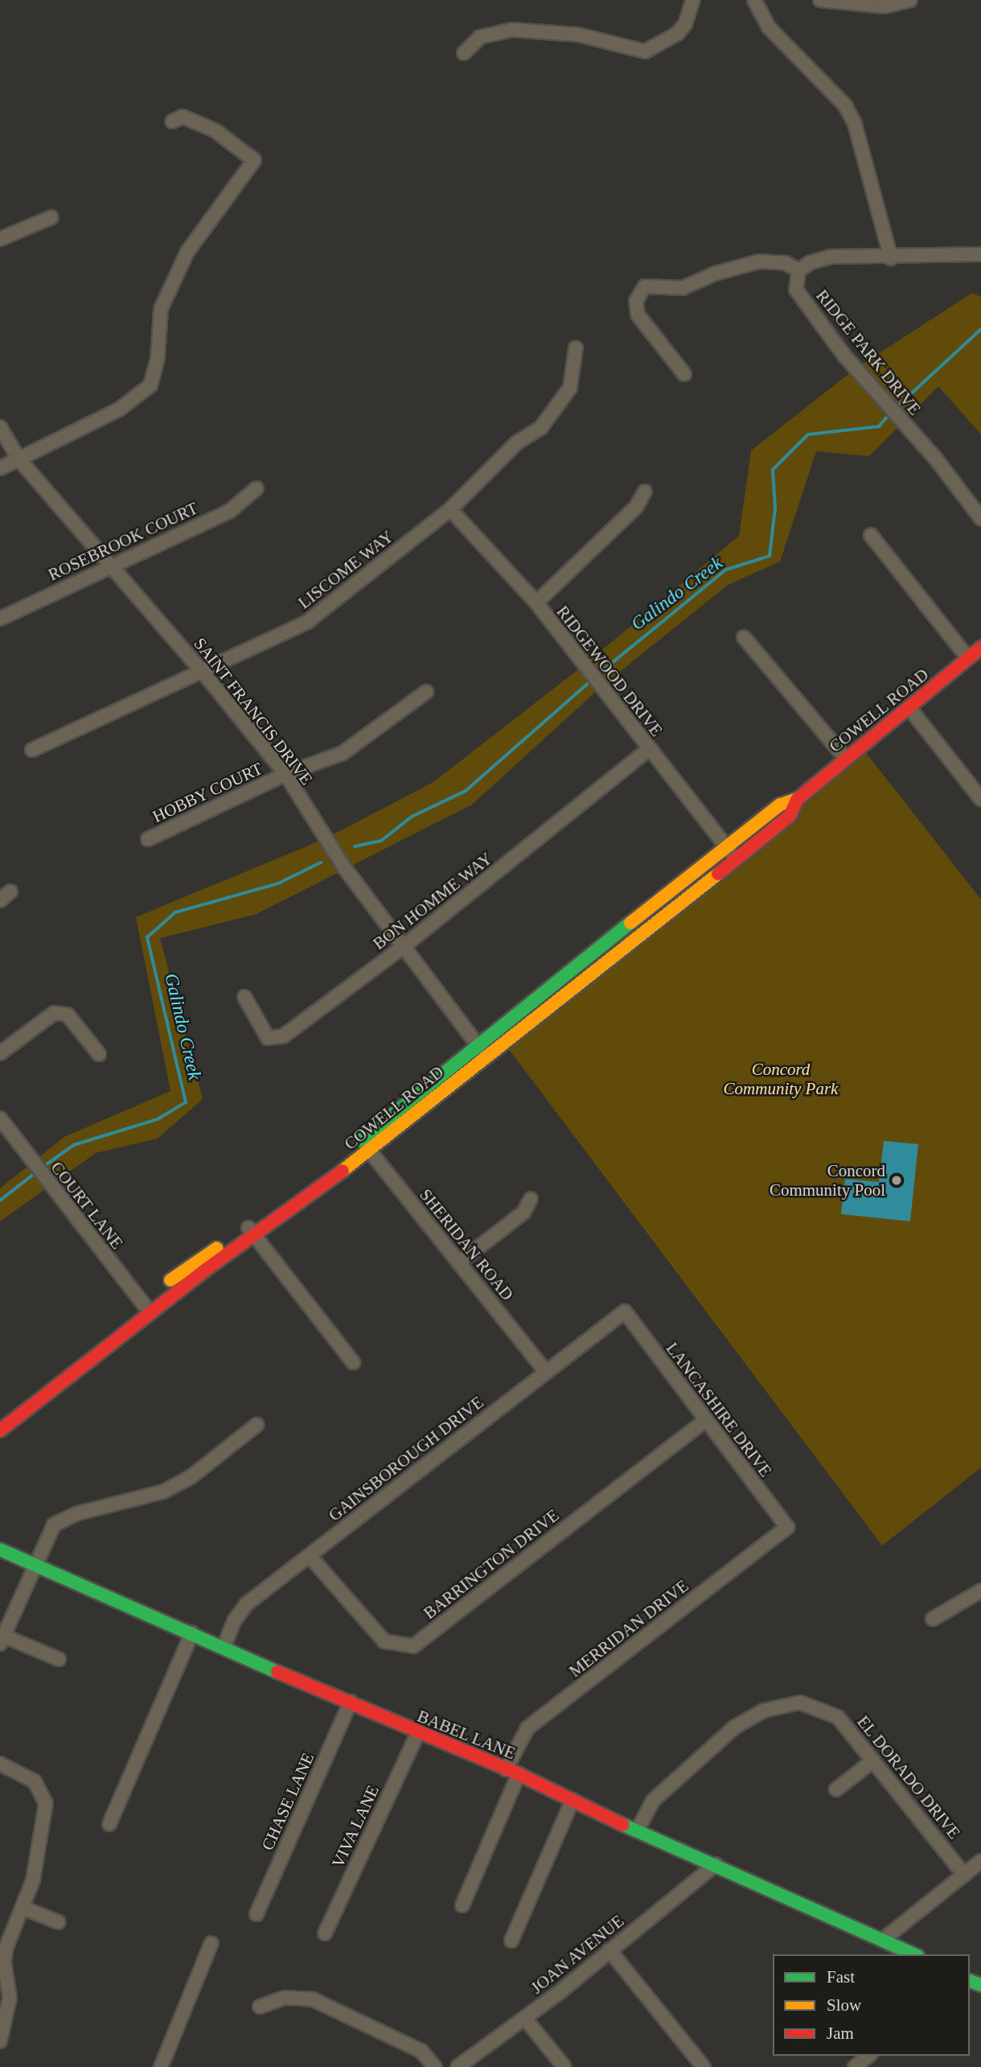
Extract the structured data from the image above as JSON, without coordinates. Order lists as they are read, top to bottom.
{
  "streets": {
    "street": [
      "RIDGE PARK DRIVE",
      "ROSEBROOK COURT",
      "LISCOME WAY",
      "RIDGEWOOD DRIVE",
      "COWELL ROAD",
      "SAINT FRANCIS DRIVE",
      "HOBBY COURT",
      "BON HOMME WAY",
      "COURT LANE",
      "SHERIDAN ROAD",
      "LANCASHIRE DRIVE",
      "GAINSBOROUGH DRIVE",
      "BARRINGTON DRIVE",
      "MERRIDAN DRIVE",
      "BABEL LANE",
      "EL DORADO DRIVE",
      "CHASE LANE",
      "VIVA LANE",
      "JOAN AVENUE"
    ]
  },
  "crossings": [
    ["ROSEBROOK COURT", "SAINT FRANCIS DRIVE"],
    ["LISCOME WAY", "RIDGEWOOD DRIVE"],
    ["LISCOME WAY", "SAINT FRANCIS DRIVE"],
    ["RIDGEWOOD DRIVE", "COWELL ROAD"],
    ["RIDGEWOOD DRIVE", "BON HOMME WAY"],
    ["COWELL ROAD", "SAINT FRANCIS DRIVE"],
    ["COWELL ROAD", "COURT LANE"],
    ["COWELL ROAD", "SHERIDAN ROAD"],
    ["SAINT FRANCIS DRIVE", "HOBBY COURT"],
    ["SAINT FRANCIS DRIVE", "BON HOMME WAY"],
    ["SHERIDAN ROAD", "GAINSBOROUGH DRIVE"],
    ["LANCASHIRE DRIVE", "GAINSBOROUGH DRIVE"],
    ["LANCASHIRE DRIVE", "BARRINGTON DRIVE"],
    ["LANCASHIRE DRIVE", "MERRIDAN DRIVE"],
    ["GAINSBOROUGH DRIVE", "BARRINGTON DRIVE"],
    ["GAINSBOROUGH DRIVE", "BABEL LANE"],
    ["MERRIDAN DRIVE", "BABEL LANE"],
    ["BABEL LANE", "EL DORADO DRIVE"],
    ["BABEL LANE", "CHASE LANE"],
    ["BABEL LANE", "VIVA LANE"],
    ["BABEL LANE", "JOAN AVENUE"]
  ],
  "water": ["Galindo Creek"],
  "parks": ["Concord Community Park"],
  "places": ["Concord Community Pool"],
  "legend": ["Fast", "Slow", "Jam"]
}
